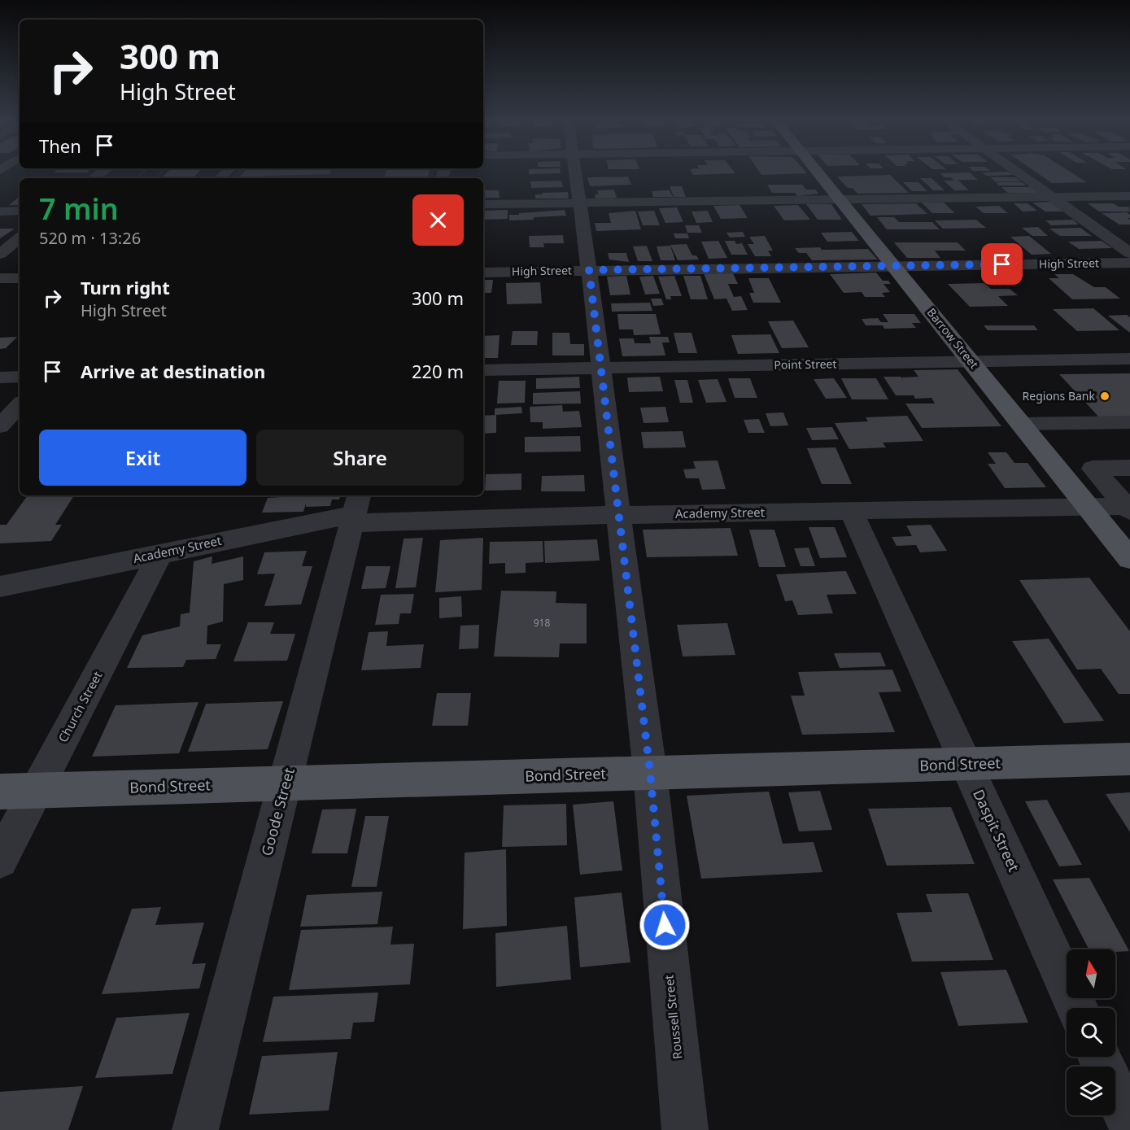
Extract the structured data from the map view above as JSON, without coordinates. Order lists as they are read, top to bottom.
{
  "streets": {
    "main road": ["Barrow Street", "Bond Street"],
    "street": [
      "High Street",
      "Point Street",
      "Academy Street",
      "Church Street",
      "Goode Street",
      "Daspit Street",
      "Roussell Street"
    ]
  },
  "crossings": [
    ["High Street", "Barrow Street"],
    ["High Street", "Roussell Street"],
    ["Barrow Street", "Point Street"],
    ["Barrow Street", "Academy Street"],
    ["Point Street", "Roussell Street"],
    ["Academy Street", "Church Street"],
    ["Academy Street", "Goode Street"],
    ["Academy Street", "Daspit Street"],
    ["Academy Street", "Roussell Street"],
    ["Church Street", "Bond Street"],
    ["Bond Street", "Goode Street"],
    ["Bond Street", "Daspit Street"],
    ["Bond Street", "Roussell Street"]
  ],
  "places": ["Regions Bank"],
  "house_numbers": ["918"],
  "north": "top",
  "page": {
    "turn": ["300 m", "High Street"],
    "then": "Then",
    "heading": ["7 min", "520 m · 13:26"],
    "list": [
      {
        "name": "Turn right",
        "note": "High Street",
        "value": "300 m"
      },
      {
        "name": "Arrive at destination",
        "value": "220 m"
      }
    ],
    "buttons": ["Exit", "Share"]
  }
}
